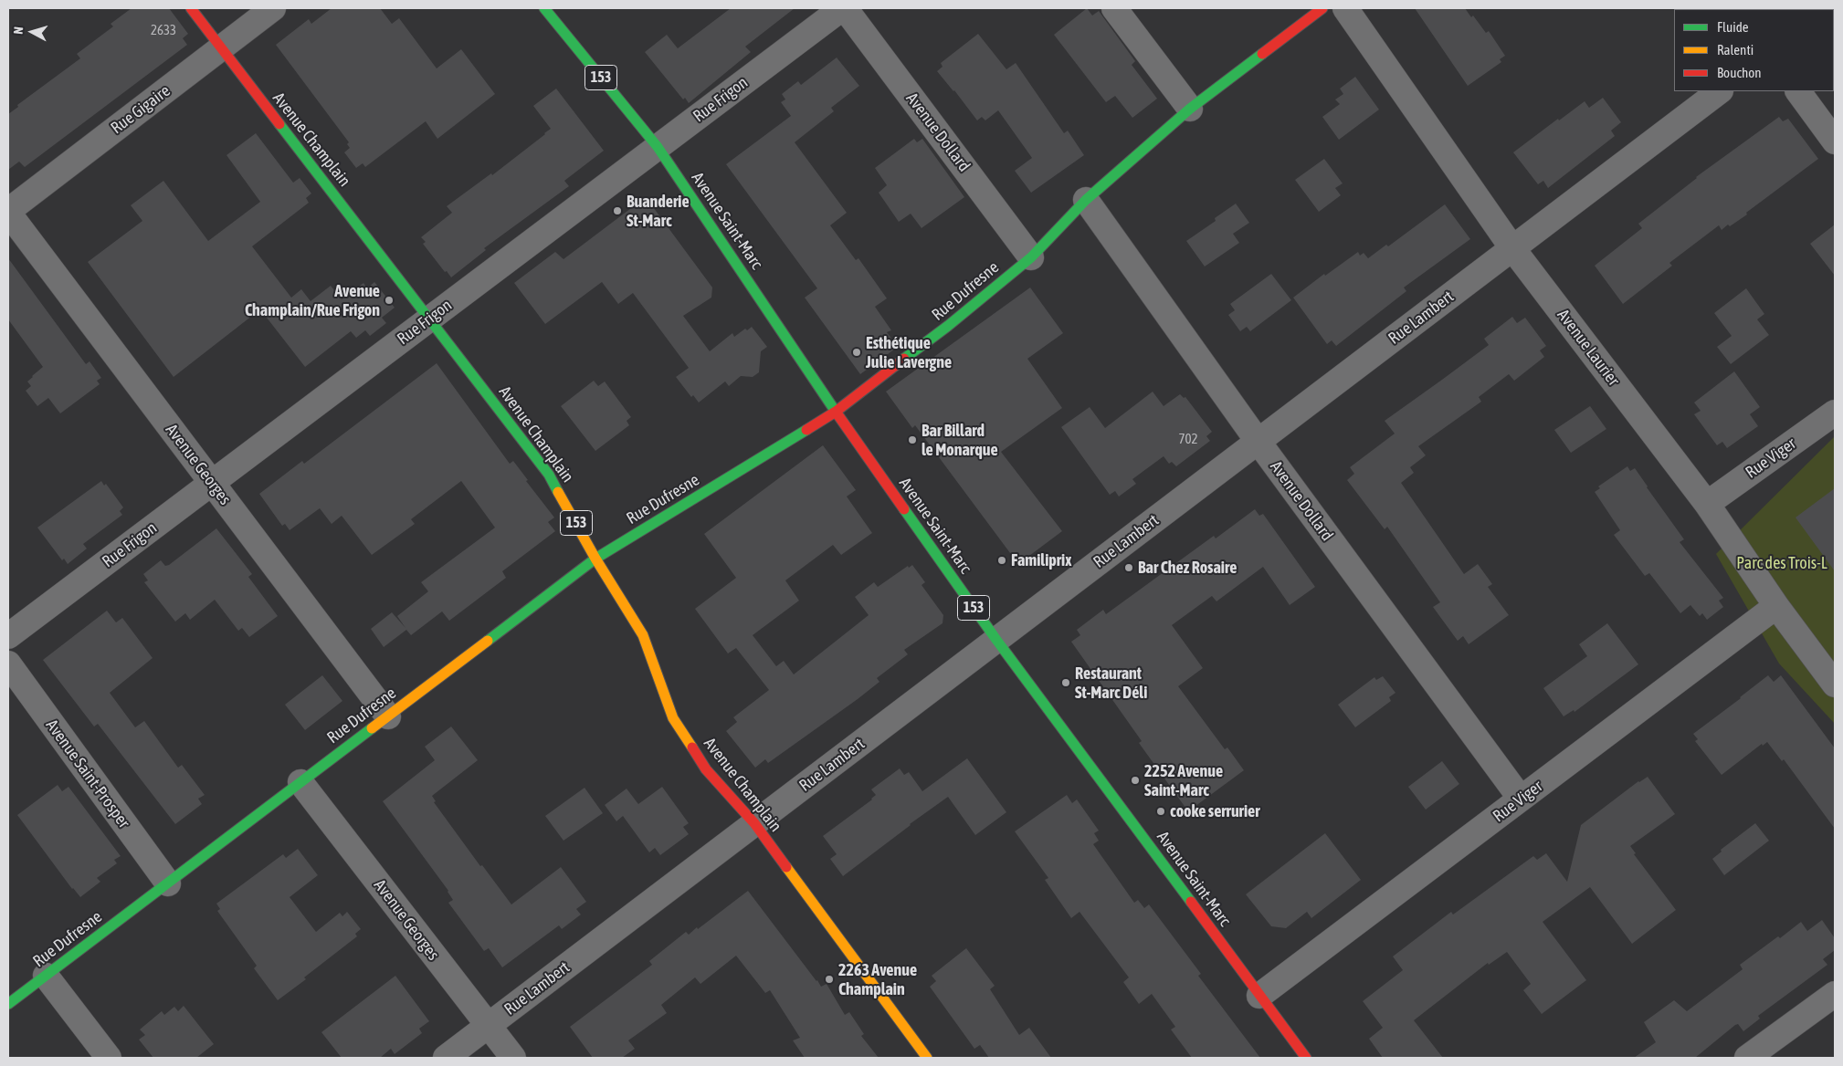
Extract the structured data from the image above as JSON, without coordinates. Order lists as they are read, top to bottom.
{
  "streets": {
    "main road": [
      "153",
      "Avenue Champlain",
      "Avenue Saint-Marc",
      "Rue Dufresne"
    ],
    "street": [
      "Rue Frigon",
      "Rue Gigaire",
      "Avenue Dollard",
      "Rue Lambert",
      "Avenue Laurier",
      "Rue Viger",
      "Avenue Georges",
      "Avenue Saint-Prosper"
    ]
  },
  "crossings": [
    ["Rue Frigon", "Avenue Dollard"],
    ["Rue Frigon", "Avenue Champlain"],
    ["Rue Frigon", "Avenue Saint-Marc"],
    ["Rue Frigon", "Avenue Georges"],
    ["Rue Gigaire", "Avenue Champlain"],
    ["Rue Gigaire", "Avenue Georges"],
    ["Avenue Dollard", "Rue Dufresne"],
    ["Avenue Dollard", "Rue Lambert"],
    ["Avenue Dollard", "Rue Viger"],
    ["Avenue Champlain", "Rue Dufresne"],
    ["Avenue Champlain", "Rue Lambert"],
    ["Avenue Saint-Marc", "Rue Dufresne"],
    ["Avenue Saint-Marc", "Rue Lambert"],
    ["Avenue Saint-Marc", "Rue Viger"],
    ["Rue Dufresne", "Avenue Georges"],
    ["Rue Dufresne", "Avenue Saint-Prosper"],
    ["Rue Lambert", "Avenue Laurier"],
    ["Rue Lambert", "Avenue Georges"],
    ["Avenue Laurier", "Rue Viger"]
  ],
  "parks": ["Parc des Trois-L"],
  "places": [
    "Buanderie St-Marc",
    "Avenue Champlain/Rue Frigon",
    "Esthétique Julie Lavergne",
    "Bar Billard le Monarque",
    "Familiprix",
    "Bar Chez Rosaire",
    "Restaurant St-Marc Déli",
    "2252 Avenue Saint-Marc",
    "cooke serrurier",
    "2263 Avenue Champlain"
  ],
  "house_numbers": ["2633", "702"],
  "legend": ["Fluide", "Ralenti", "Bouchon"],
  "north": "left"
}
